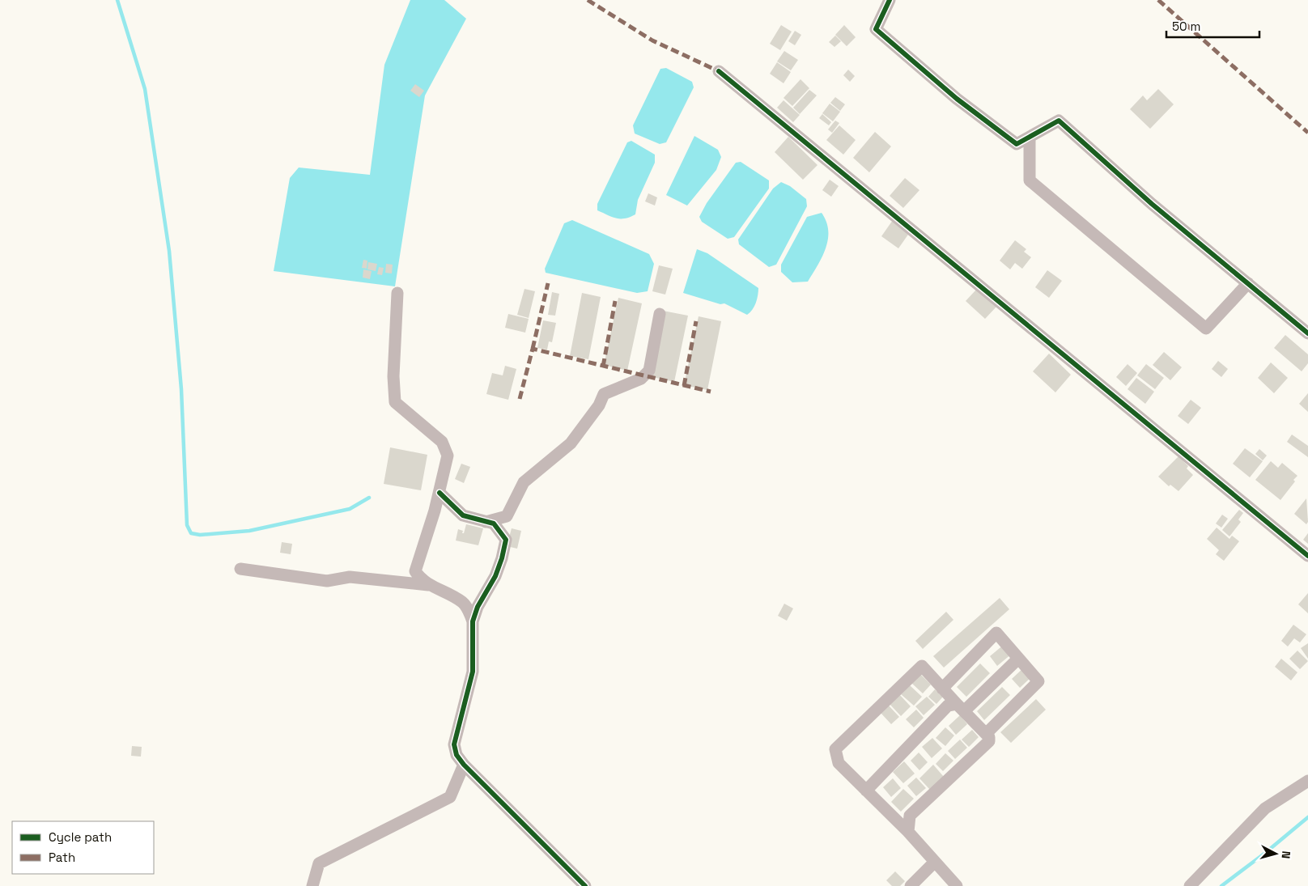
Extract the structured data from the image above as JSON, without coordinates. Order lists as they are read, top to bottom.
{
  "legend": ["Cycle path", "Path"],
  "scale_bar": "50 m",
  "north": "right"
}
